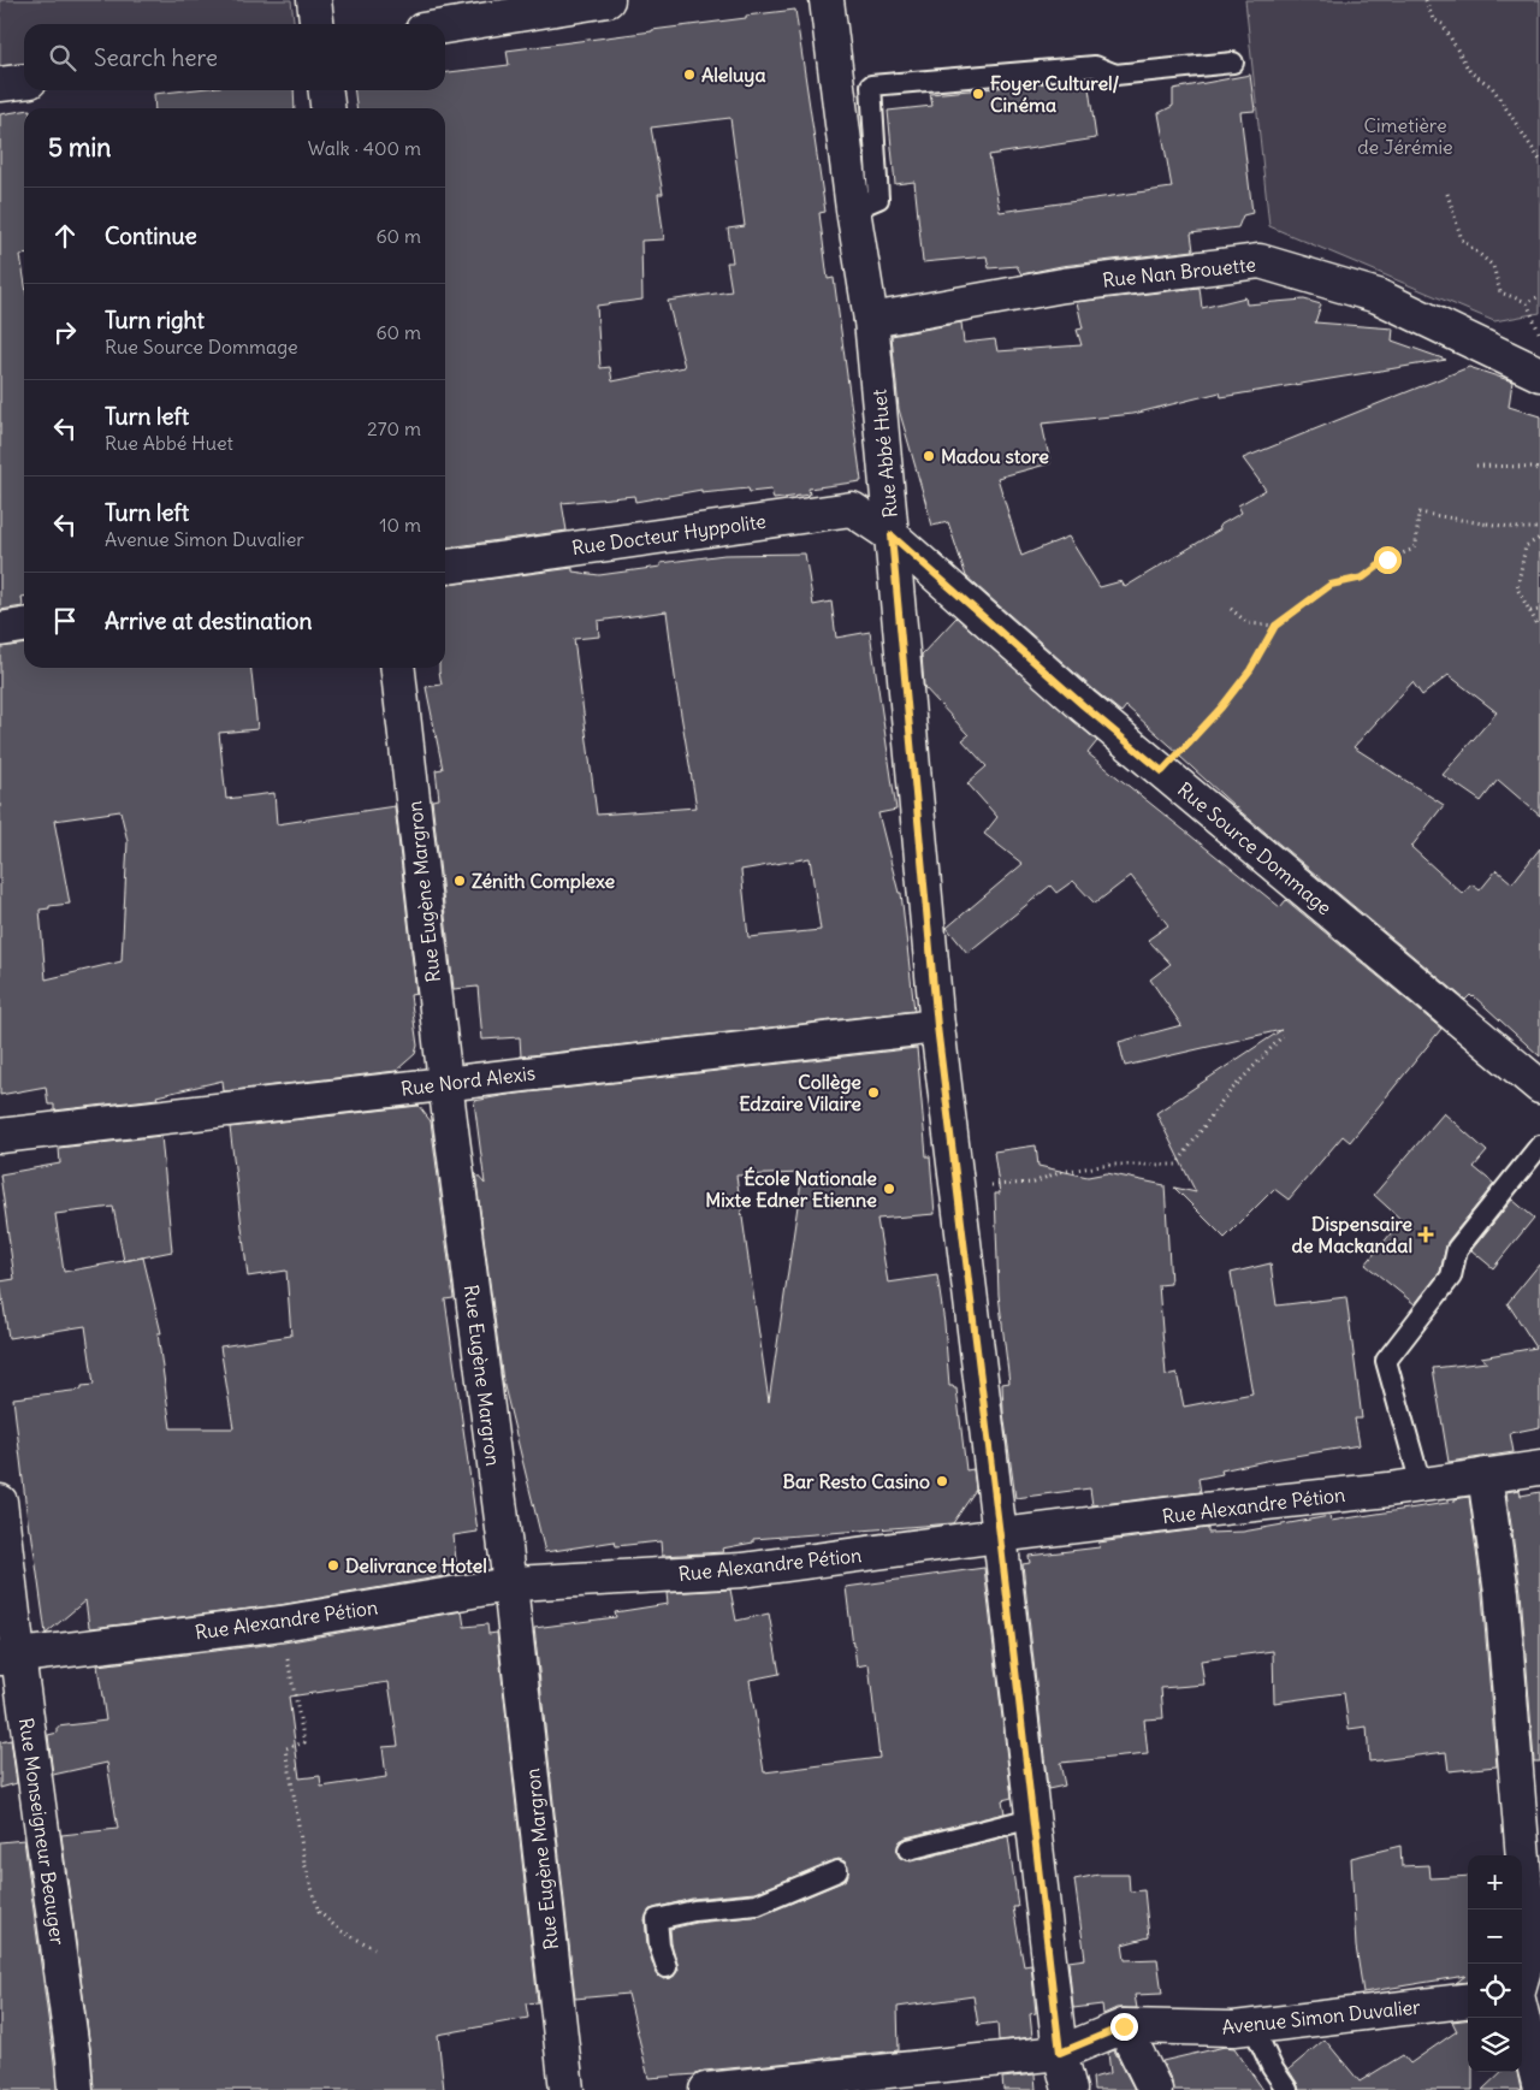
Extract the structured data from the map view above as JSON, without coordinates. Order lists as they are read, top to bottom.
{
  "streets": {
    "street": [
      "Rue Nan Brouette",
      "Rue Abbé Huet",
      "Rue Docteur Hyppolite",
      "Rue Source Dommage",
      "Rue Eugène Margron",
      "Rue Nord Alexis",
      "Rue Alexandre Pétion",
      "Rue Monseigneur Beauger",
      "Avenue Simon Duvalier"
    ]
  },
  "crossings": [
    ["Rue Nan Brouette", "Rue Abbé Huet"],
    ["Rue Abbé Huet", "Rue Docteur Hyppolite"],
    ["Rue Abbé Huet", "Rue Source Dommage"],
    ["Rue Abbé Huet", "Rue Nord Alexis"],
    ["Rue Abbé Huet", "Rue Alexandre Pétion"],
    ["Rue Abbé Huet", "Avenue Simon Duvalier"],
    ["Rue Docteur Hyppolite", "Rue Source Dommage"],
    ["Rue Eugène Margron", "Rue Nord Alexis"],
    ["Rue Eugène Margron", "Rue Alexandre Pétion"],
    ["Rue Alexandre Pétion", "Rue Monseigneur Beauger"]
  ],
  "parks": ["Cimetière de Jérémie"],
  "places": {
    "other": [
      "Aleluya",
      "Foyer Culturel/ Cinéma",
      "Madou store",
      "Zénith Complexe",
      "Collège Edzaire Vilaire",
      "École Nationale Mixte Edner Etienne",
      "Bar Resto Casino",
      "Delivrance Hotel"
    ],
    "health": ["Dispensaire de Mackandal"]
  },
  "page": {
    "search": "Search here",
    "heading": ["5 min", "Walk · 400 m"],
    "list": [
      ["Continue", "60 m"],
      ["Turn right", "Rue Source Dommage", "60 m"],
      ["Turn left", "Rue Abbé Huet", "270 m"],
      ["Turn left", "Avenue Simon Duvalier", "10 m"],
      "Arrive at destination"
    ],
    "map_buttons": ["+", "−"]
  }
}
